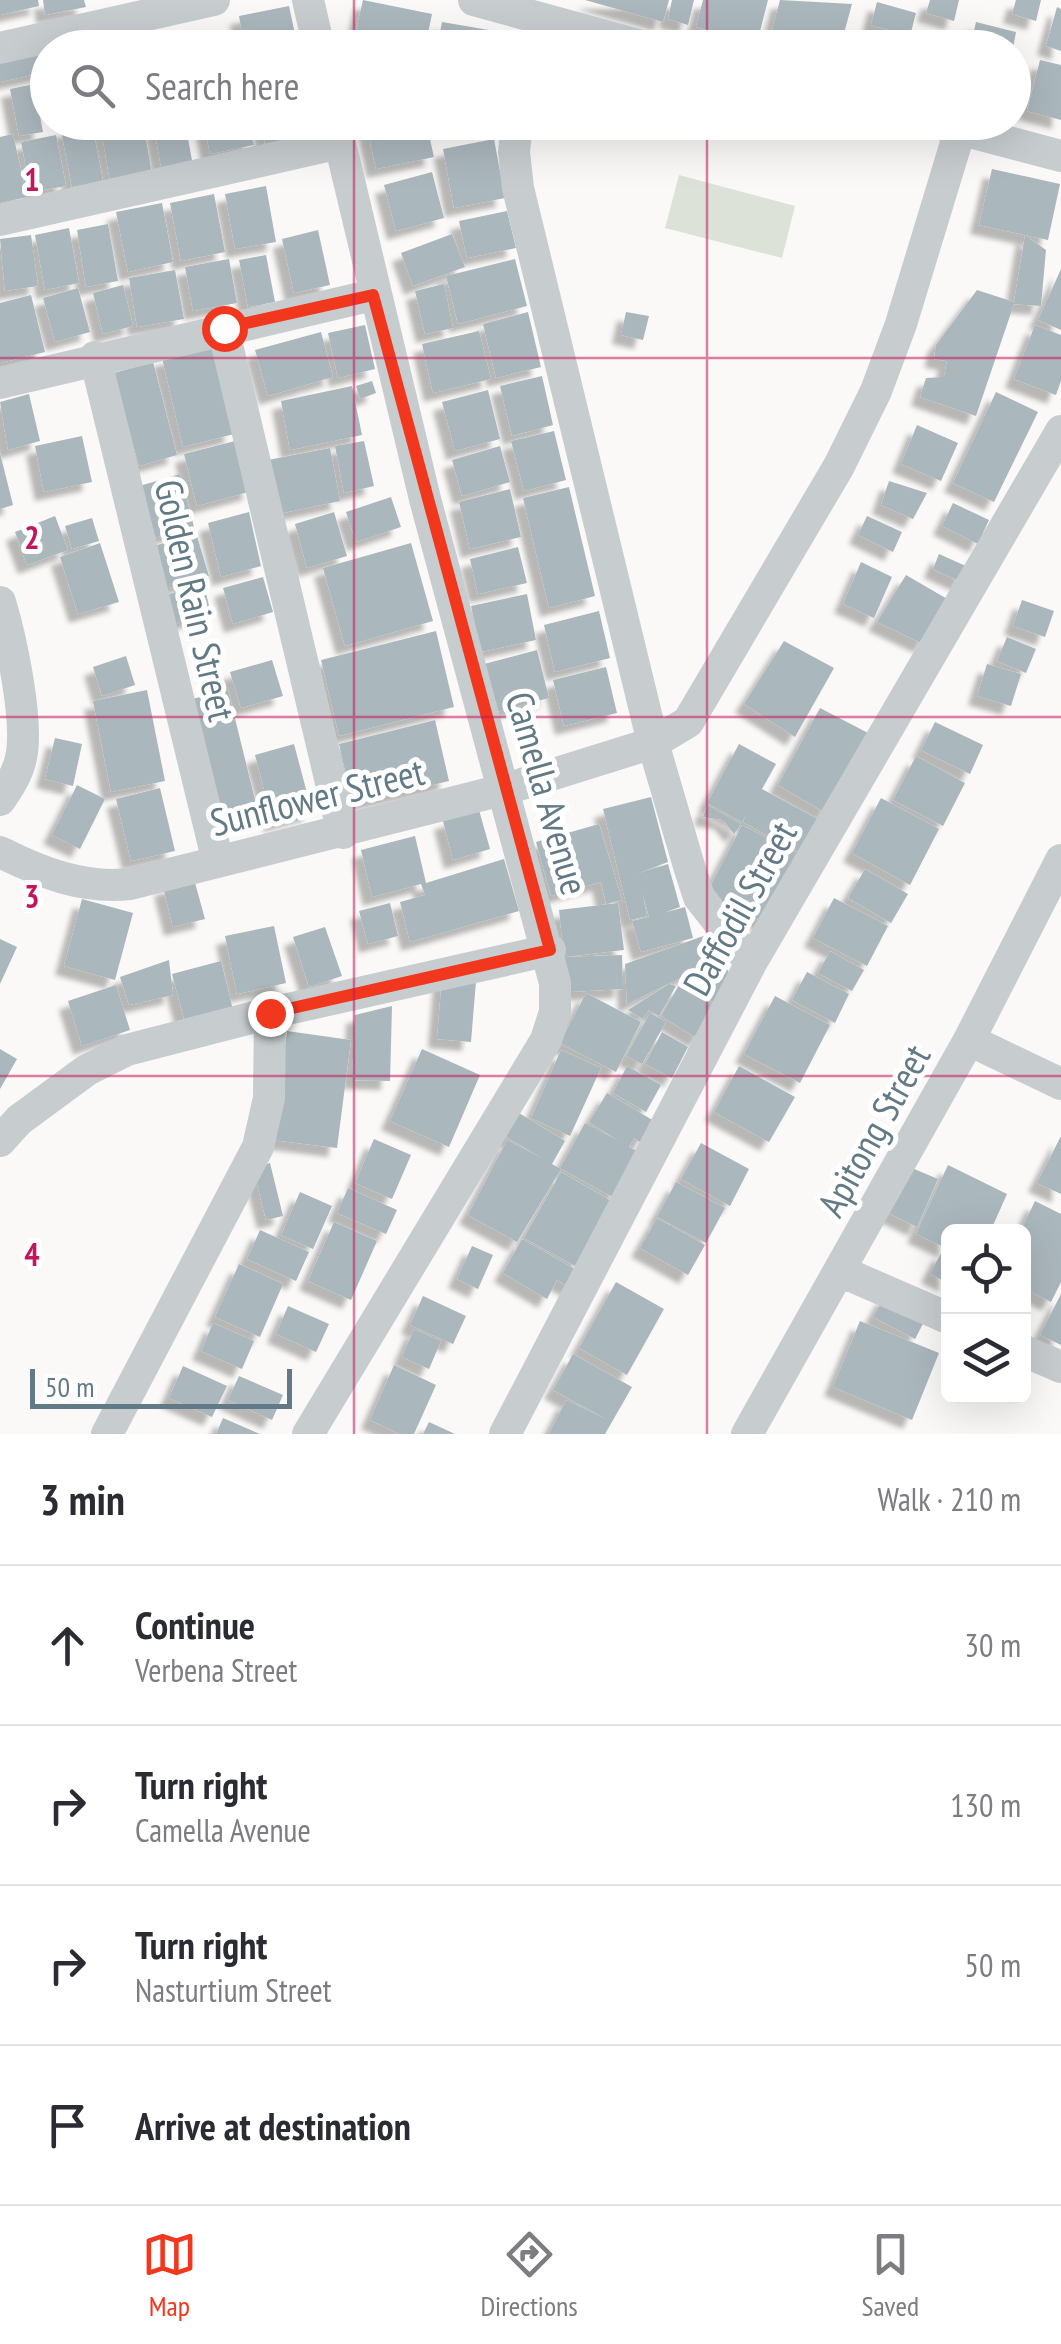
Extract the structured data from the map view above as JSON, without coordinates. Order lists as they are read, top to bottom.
{
  "streets": {
    "street": [
      "Golden Rain Street",
      "Camella Avenue",
      "Sunflower Street",
      "Daffodil Street",
      "Apitong Street"
    ]
  },
  "crossings": [
    ["Golden Rain Street", "Sunflower Street"],
    ["Camella Avenue", "Sunflower Street"]
  ],
  "scale_bar": "50 m",
  "page": {
    "search": "Search here",
    "scale": "50 m",
    "heading": ["3 min", "Walk · 210 m"],
    "list": [
      ["Continue", "Verbena Street", "30 m"],
      ["Turn right", "Camella Avenue", "130 m"],
      ["Turn right", "Nasturtium Street", "50 m"],
      "Arrive at destination"
    ],
    "nav": ["Map", "Directions", "Saved"]
  },
  "grid": {
    "rows": [
      "1",
      "2",
      "3",
      "4"
    ]
  }
}
